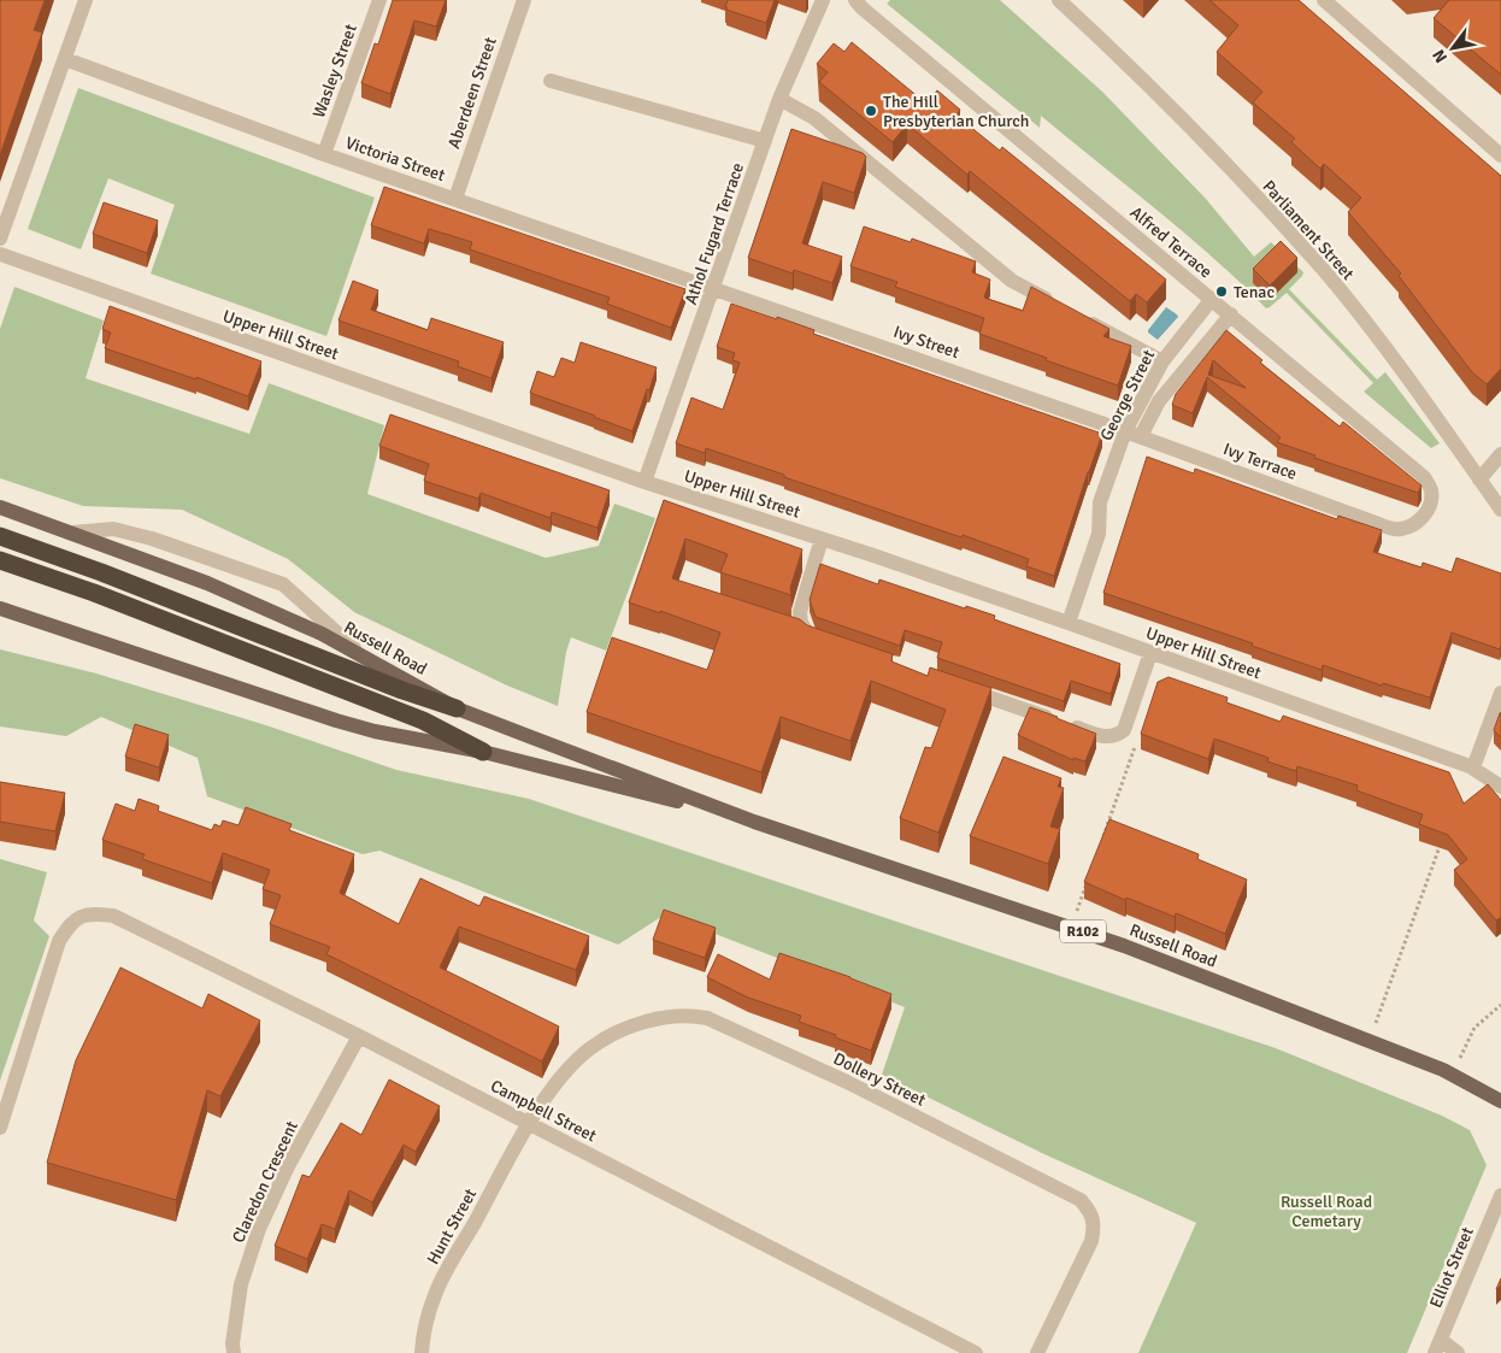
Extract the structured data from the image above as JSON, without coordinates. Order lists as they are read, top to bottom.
{
  "streets": {
    "main road": ["Russell Road", "R102"],
    "street": [
      "Wasley Street",
      "Aberdeen Street",
      "Victoria Street",
      "Parliament Street",
      "Athol Fugard Terrace",
      "Alfred Terrace",
      "Upper Hill Street",
      "Ivy Street",
      "George Street",
      "Ivy Terrace",
      "Dollery Street",
      "Campbell Street",
      "Claredon Crescent",
      "Hunt Street",
      "Elliot Street"
    ]
  },
  "crossings": [
    ["Wasley Street", "Victoria Street"],
    ["Aberdeen Street", "Victoria Street"],
    ["Victoria Street", "Athol Fugard Terrace"],
    ["Victoria Street", "Ivy Street"],
    ["Athol Fugard Terrace", "Upper Hill Street"],
    ["Athol Fugard Terrace", "Ivy Street"],
    ["Alfred Terrace", "George Street"],
    ["Alfred Terrace", "Ivy Terrace"],
    ["Upper Hill Street", "George Street"],
    ["Ivy Street", "George Street"],
    ["Ivy Street", "Ivy Terrace"],
    ["George Street", "Ivy Terrace"],
    ["Dollery Street", "Campbell Street"],
    ["Dollery Street", "Hunt Street"],
    ["Campbell Street", "Claredon Crescent"],
    ["Campbell Street", "Hunt Street"]
  ],
  "parks": ["Russell Road Cemetary"],
  "places": ["The Hill Presbyterian Church", "Tenac"],
  "north": "bottom left"
}
